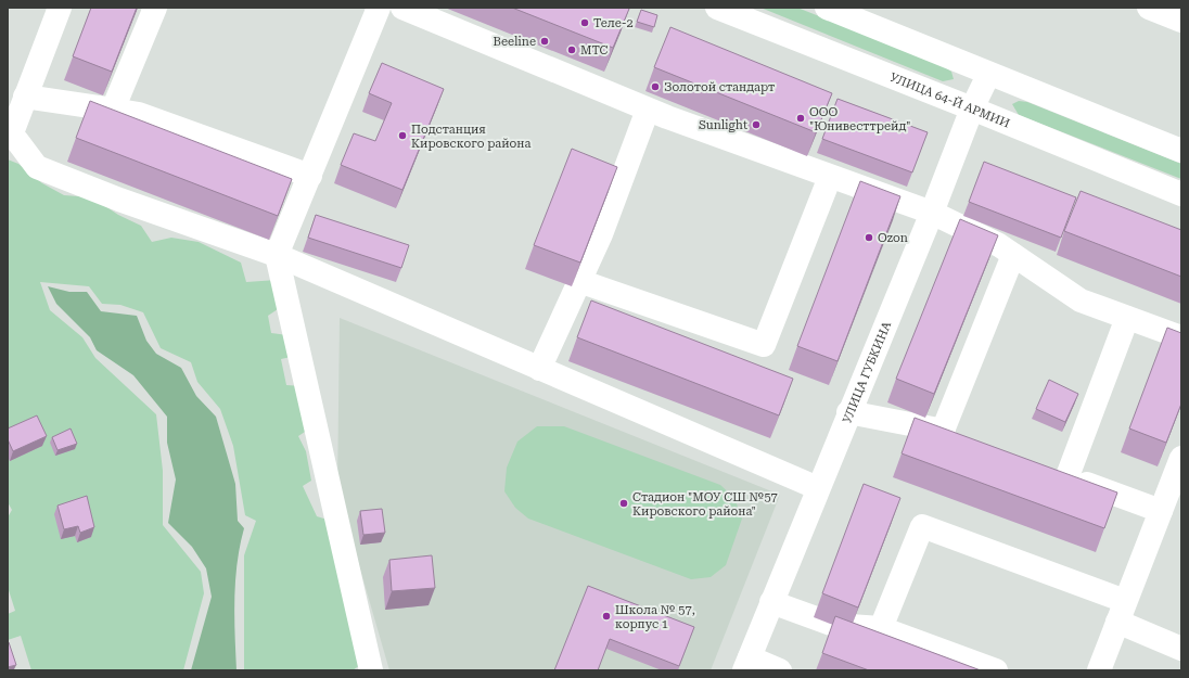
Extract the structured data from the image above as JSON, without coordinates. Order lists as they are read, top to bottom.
{
  "streets": {
    "main road": ["УЛИЦА 64-Й АРМИИ", "УЛИЦА ГУБКИНА"]
  },
  "crossings": [
    ["УЛИЦА 64-Й АРМИИ", "УЛИЦА ГУБКИНА"]
  ],
  "places": [
    "Теле-2",
    "Beeline",
    "МТС",
    "Золотой стандарт",
    "ООО \"Юнивесттрейд\"",
    "Sunlight",
    "Подстанция Кировского района",
    "Ozon",
    "Стадион \"МОУ СШ №57 Кировского района\"",
    "Школа № 57, корпус 1"
  ]
}
